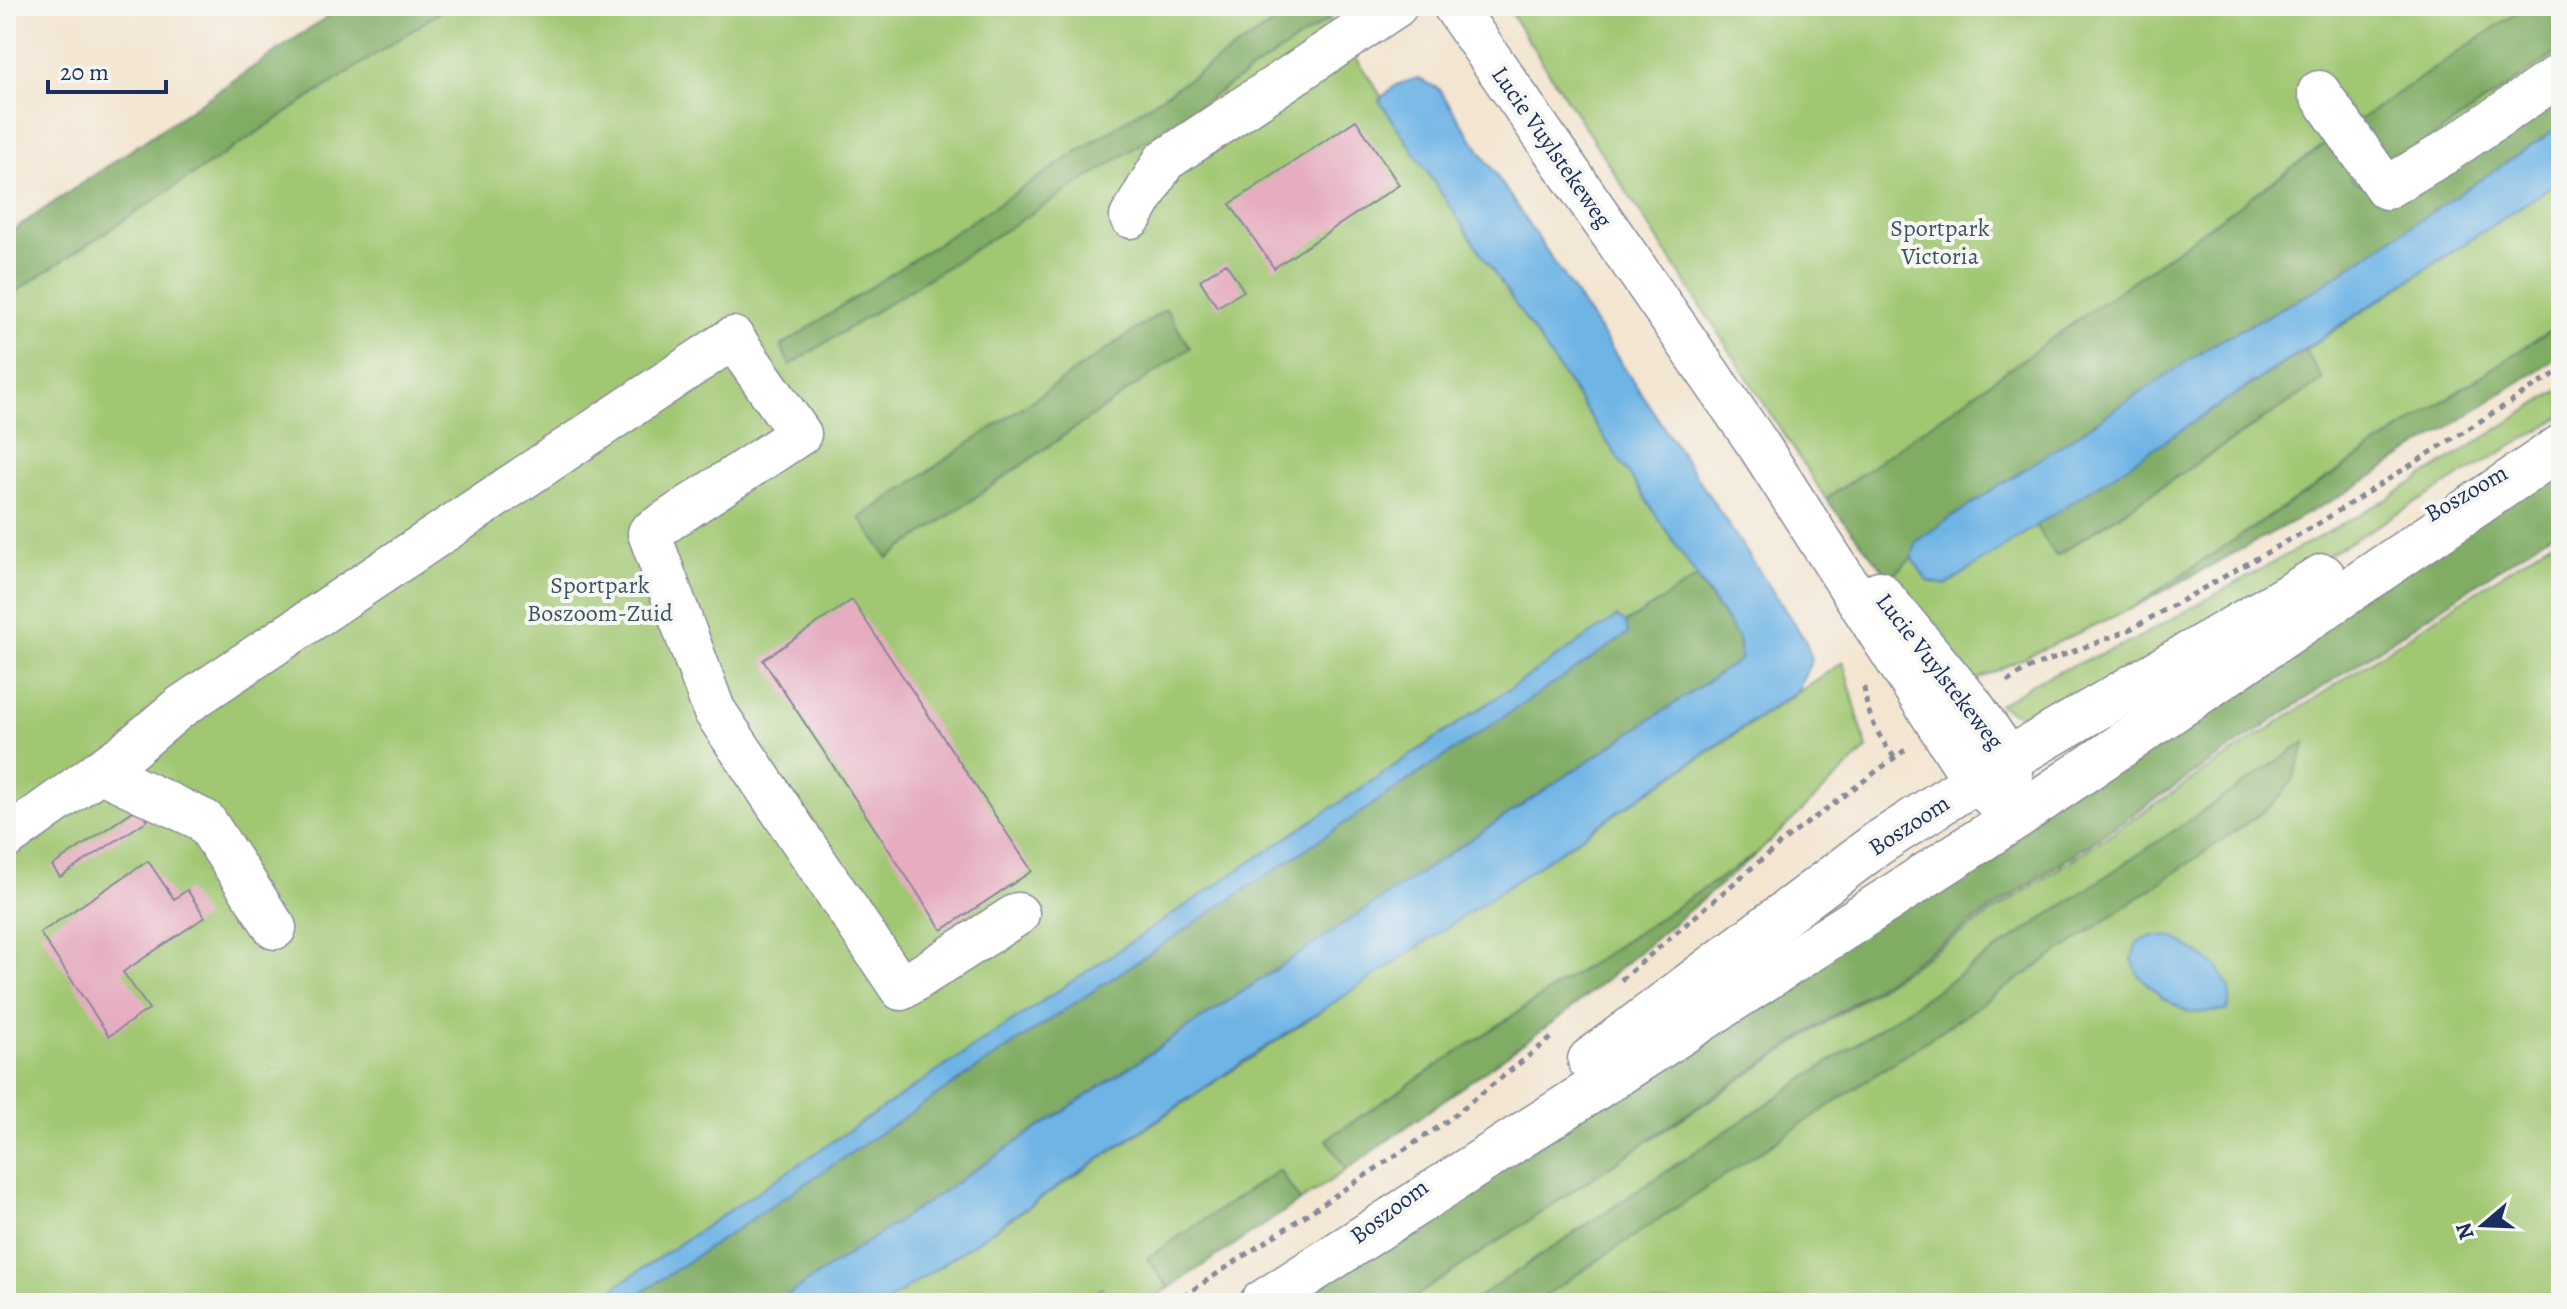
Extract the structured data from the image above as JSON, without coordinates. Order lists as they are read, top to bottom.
{
  "streets": {
    "main road": ["Boszoom"],
    "street": ["Lucie Vuylstekeweg"]
  },
  "crossings": [
    ["Lucie Vuylstekeweg", "Boszoom"]
  ],
  "parks": ["Sportpark Victoria", "Sportpark Boszoom-Zuid"],
  "scale_bar": "20 m",
  "north": "left"
}
